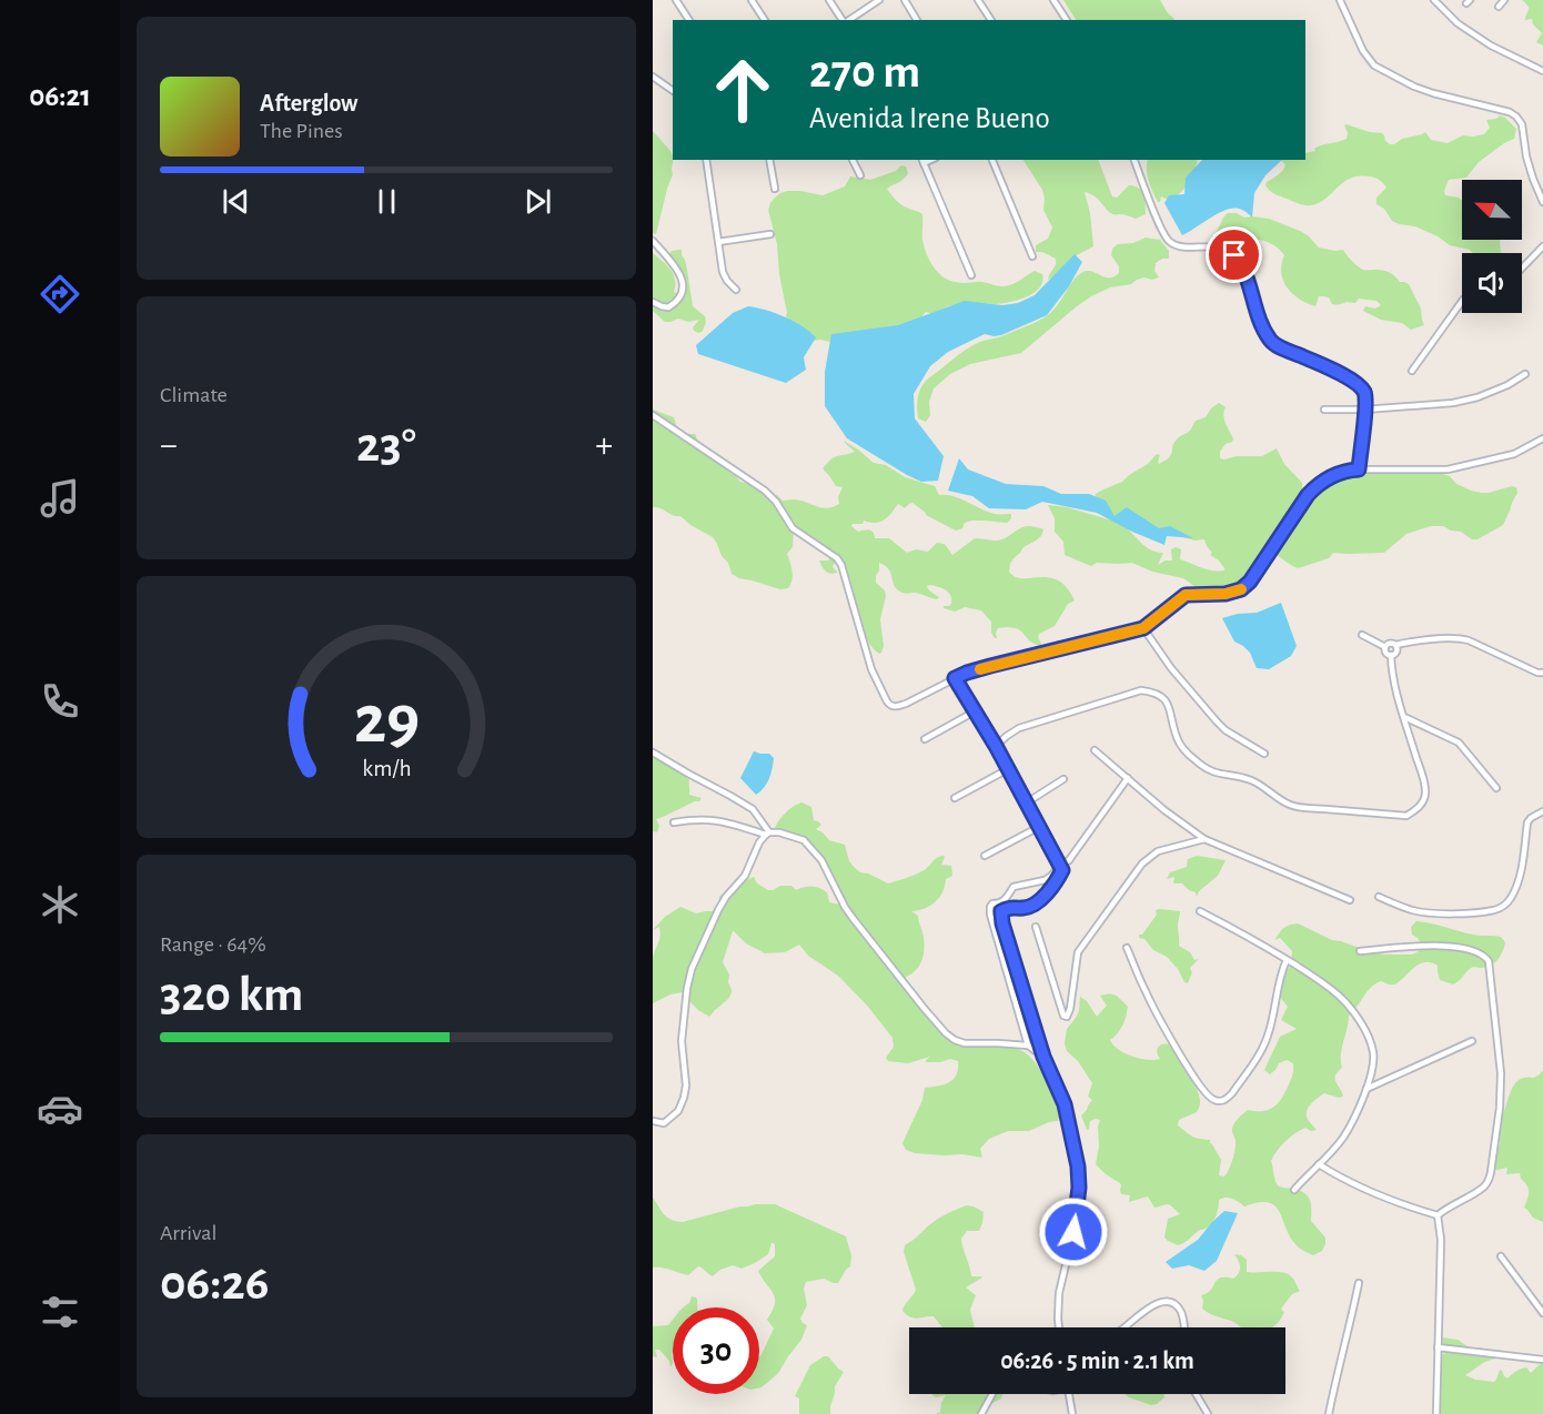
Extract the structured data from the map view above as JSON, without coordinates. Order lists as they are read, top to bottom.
{
  "north": "top left",
  "page": {
    "tabs": "06:21",
    "turn": ["270 m", "Avenida Irene Bueno"],
    "song": ["Afterglow", "The Pines"],
    "tile": [
      "Climate",
      ["Range · 64%", "320 km"],
      ["Arrival", "06:26"]
    ],
    "heat": ["−", "23°", "+"],
    "limit": "30",
    "trip": "06:26 · 5 min · 2.1 km",
    "gauge": ["29", "km/h"]
  }
}
